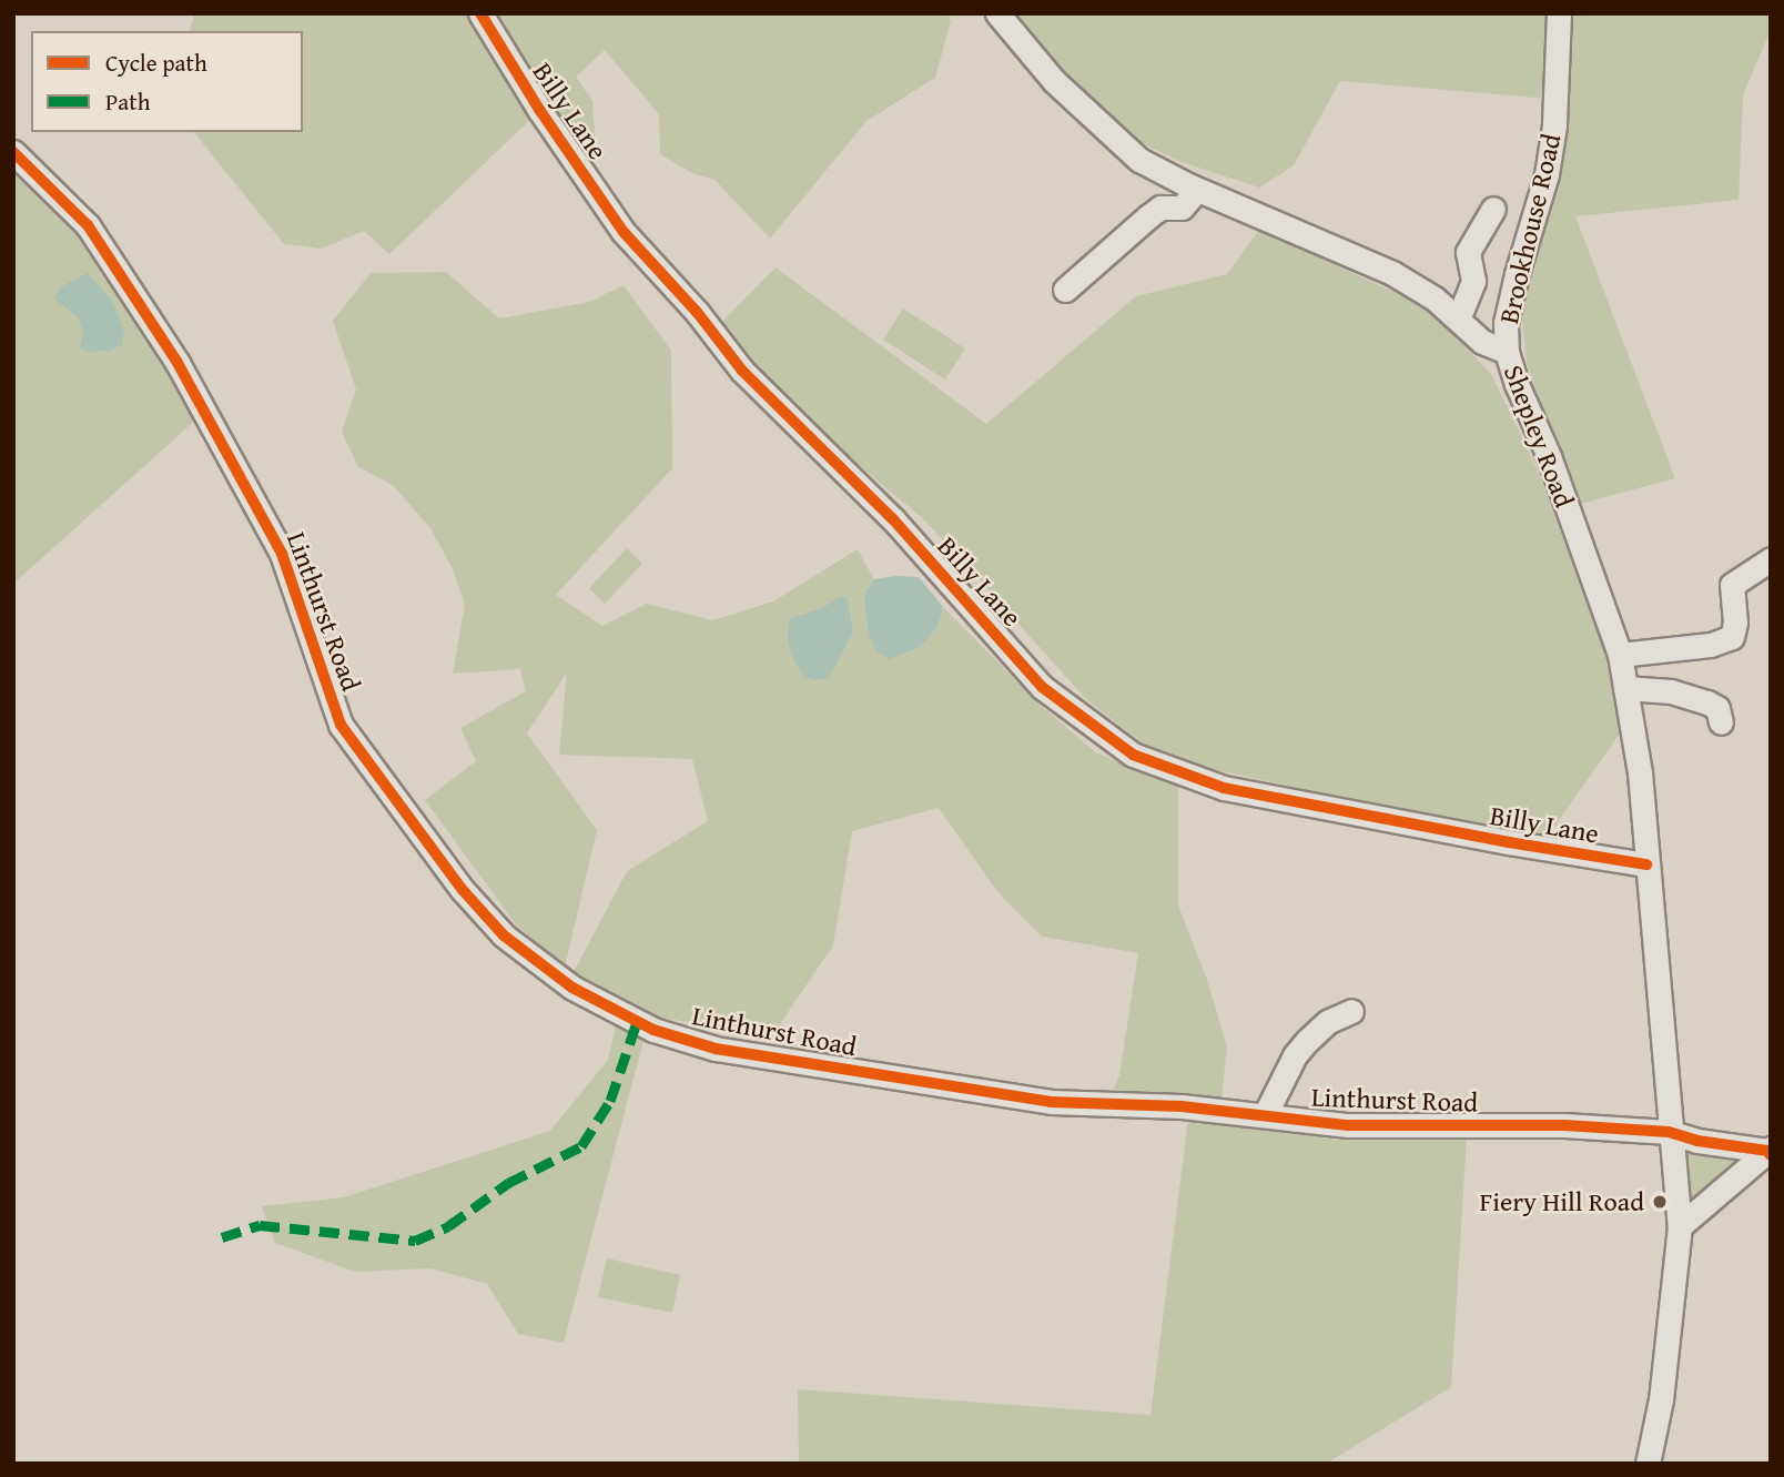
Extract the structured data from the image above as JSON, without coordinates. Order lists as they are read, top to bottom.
{
  "streets": {
    "street": [
      "Billy Lane",
      "Brookhouse Road",
      "Shepley Road",
      "Linthurst Road"
    ]
  },
  "crossings": [
    ["Billy Lane", "Shepley Road"],
    ["Brookhouse Road", "Shepley Road"],
    ["Shepley Road", "Linthurst Road"]
  ],
  "places": ["Fiery Hill Road"],
  "legend": ["Cycle path", "Path"]
}
